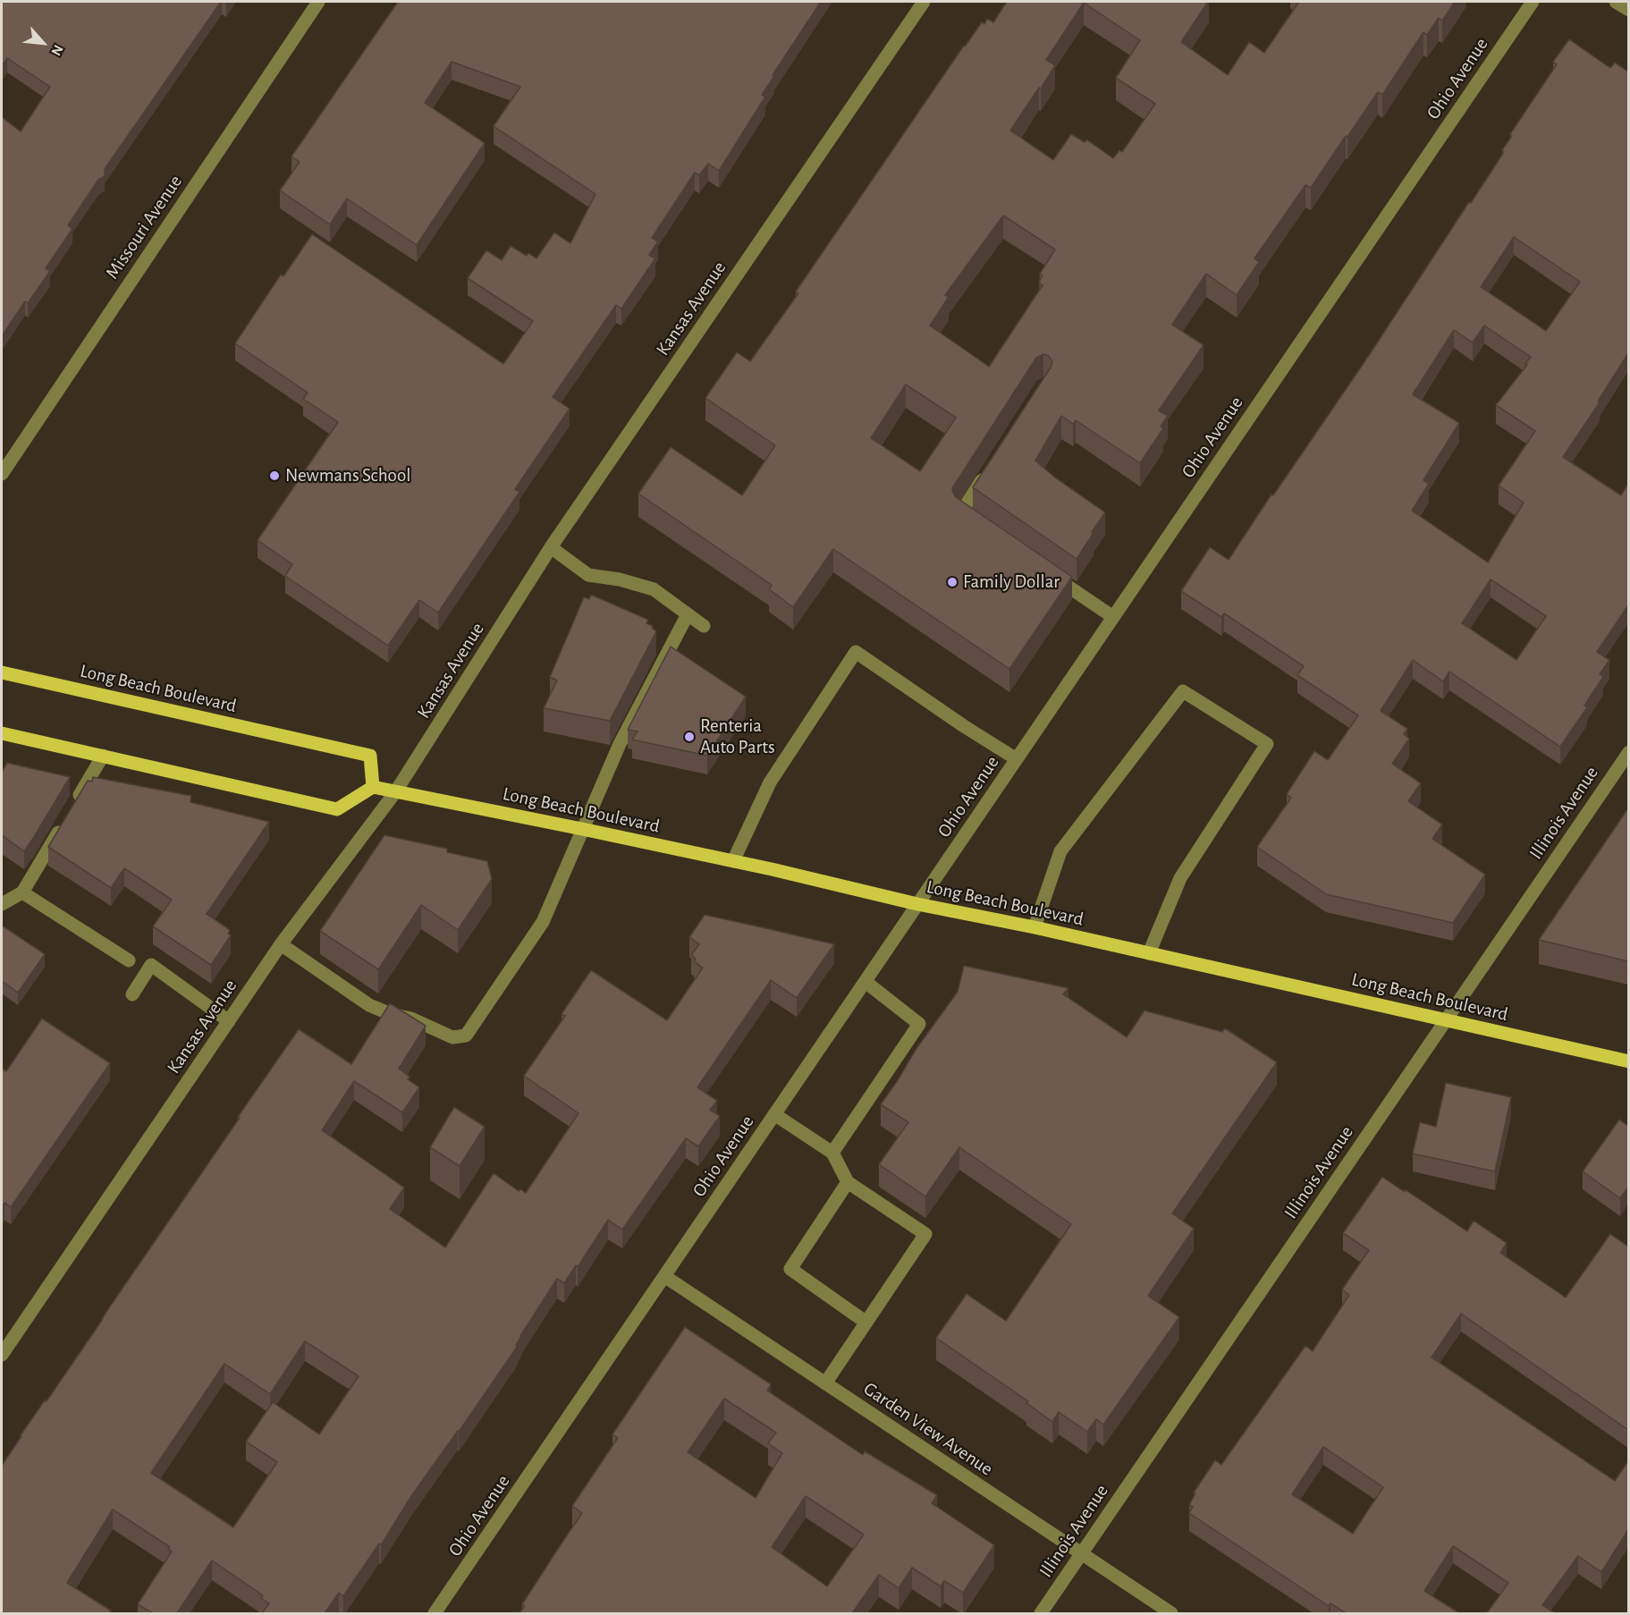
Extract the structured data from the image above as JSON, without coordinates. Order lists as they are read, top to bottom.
{
  "streets": {
    "main road": ["Long Beach Boulevard"],
    "street": [
      "Ohio Avenue",
      "Missouri Avenue",
      "Kansas Avenue",
      "Illinois Avenue",
      "Garden View Avenue"
    ]
  },
  "crossings": [
    ["Ohio Avenue", "Long Beach Boulevard"],
    ["Ohio Avenue", "Garden View Avenue"],
    ["Kansas Avenue", "Long Beach Boulevard"],
    ["Long Beach Boulevard", "Illinois Avenue"],
    ["Illinois Avenue", "Garden View Avenue"]
  ],
  "places": ["Newmans School", "Family Dollar", "Renteria Auto Parts"],
  "north": "bottom right"
}
